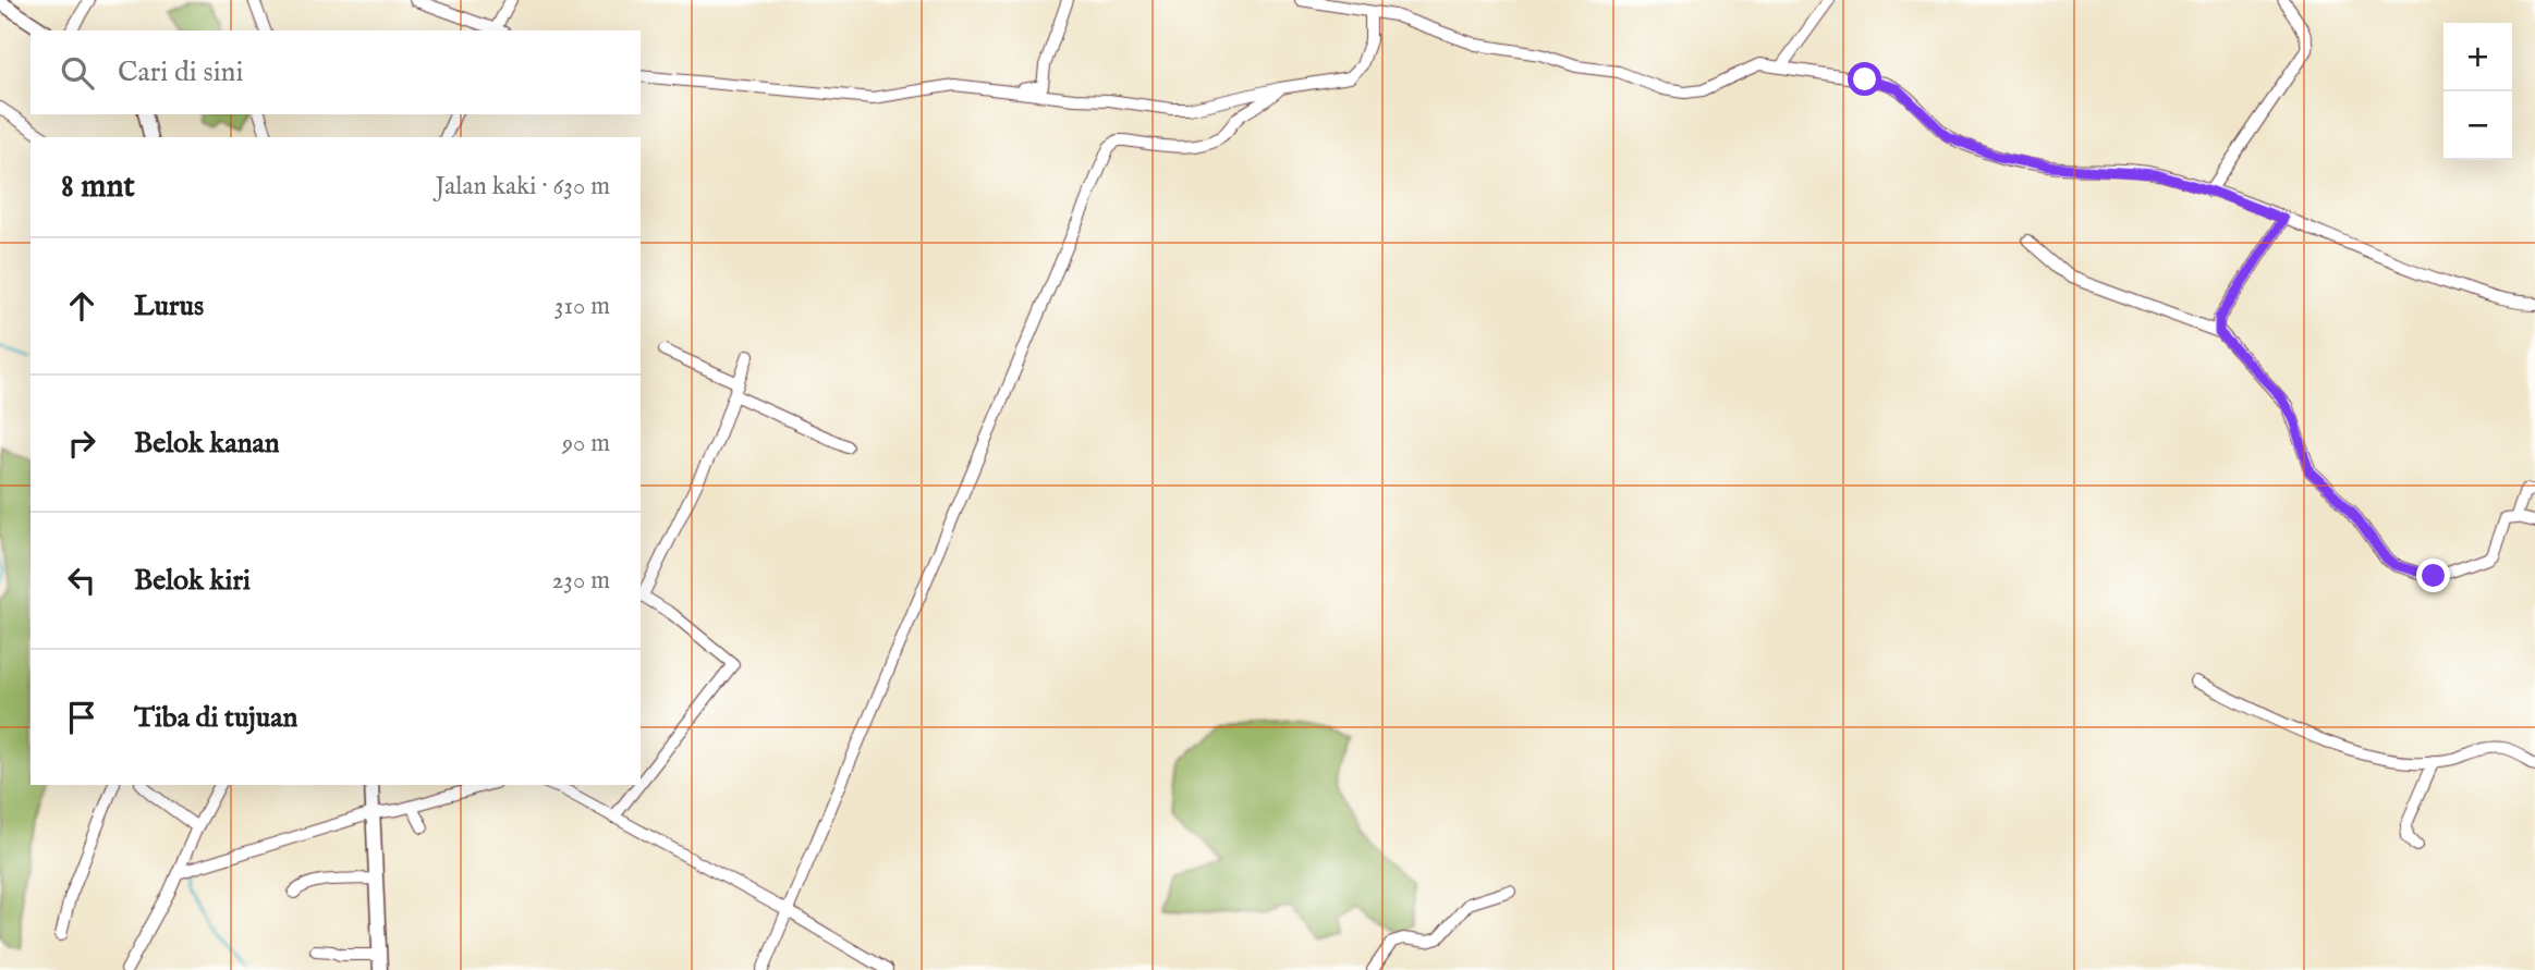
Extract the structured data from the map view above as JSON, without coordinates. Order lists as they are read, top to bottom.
{
  "page": {
    "map_buttons": ["+", "−"],
    "search": "Cari di sini",
    "heading": ["8 mnt", "Jalan kaki · 630 m"],
    "list": [
      ["Lurus", "310 m"],
      ["Belok kanan", "90 m"],
      ["Belok kiri", "230 m"],
      "Tiba di tujuan"
    ]
  }
}
